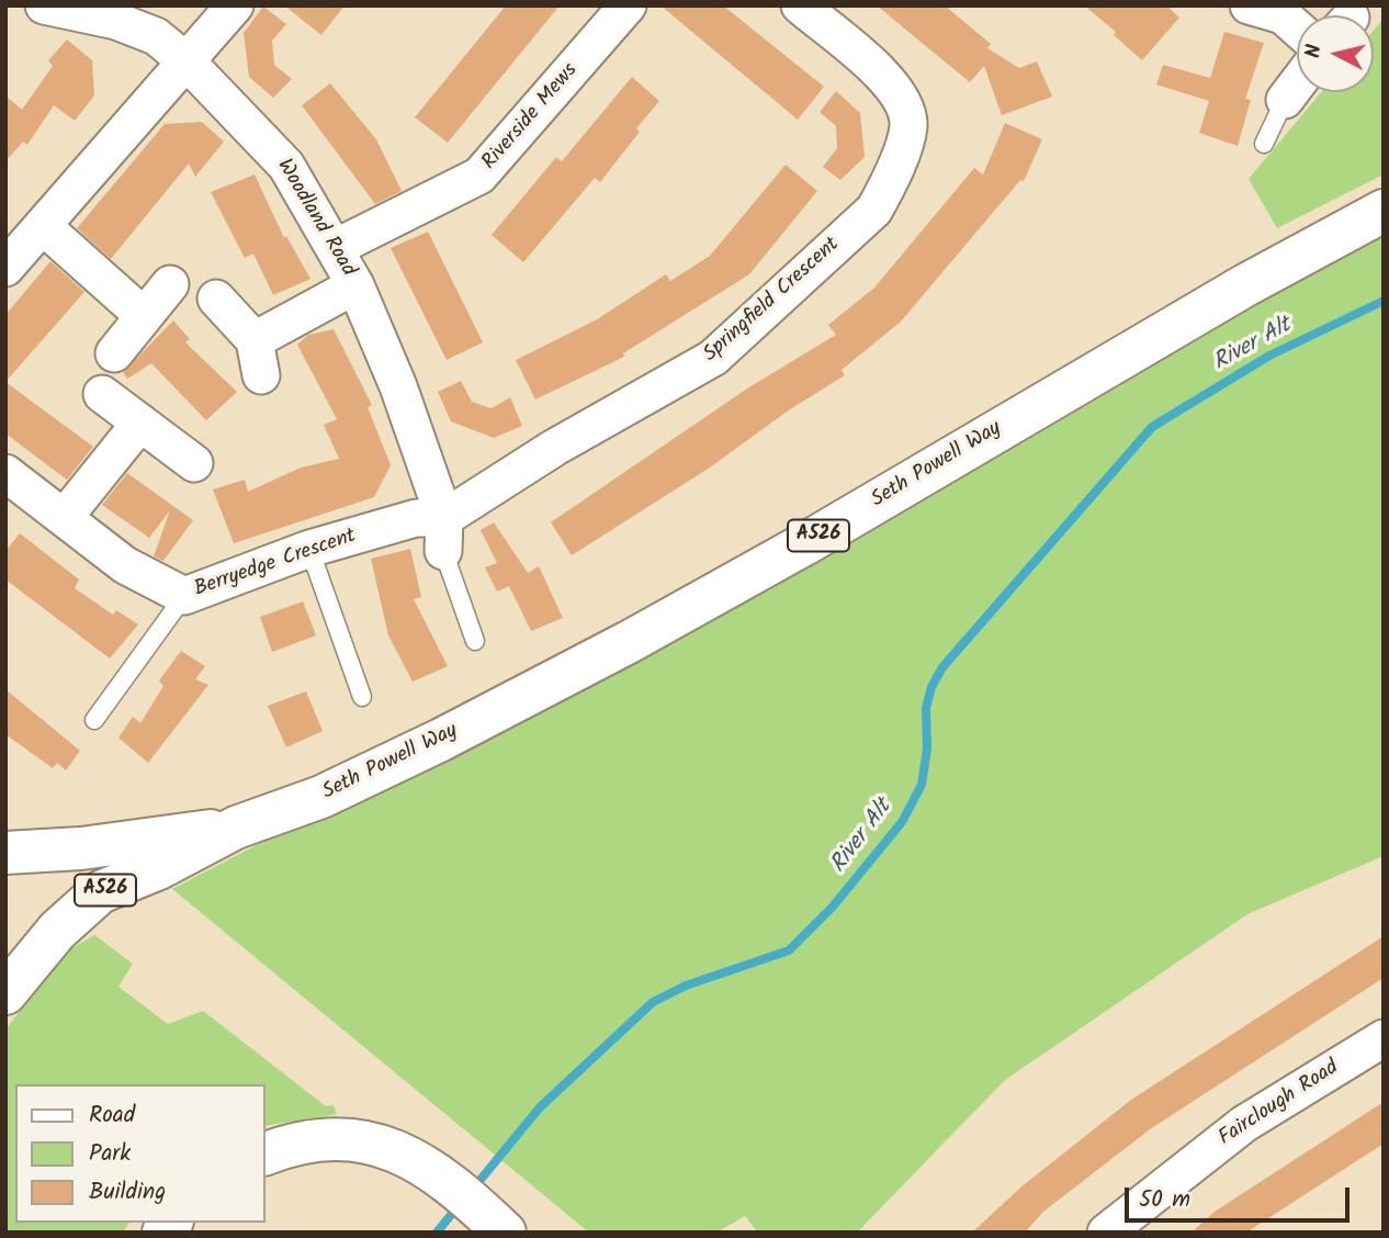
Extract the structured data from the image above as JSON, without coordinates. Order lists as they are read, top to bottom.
{
  "streets": {
    "main road": ["Seth Powell Way", "A526"],
    "street": [
      "Riverside Mews",
      "Woodland Road",
      "Springfield Crescent",
      "Berryedge Crescent",
      "Fairclough Road"
    ]
  },
  "crossings": [
    ["Riverside Mews", "Woodland Road"],
    ["Woodland Road", "Springfield Crescent"],
    ["Woodland Road", "Berryedge Crescent"],
    ["Springfield Crescent", "Berryedge Crescent"]
  ],
  "water": ["River Alt"],
  "legend": ["Road", "Park", "Building"],
  "scale_bar": "50 m",
  "north": "left"
}
